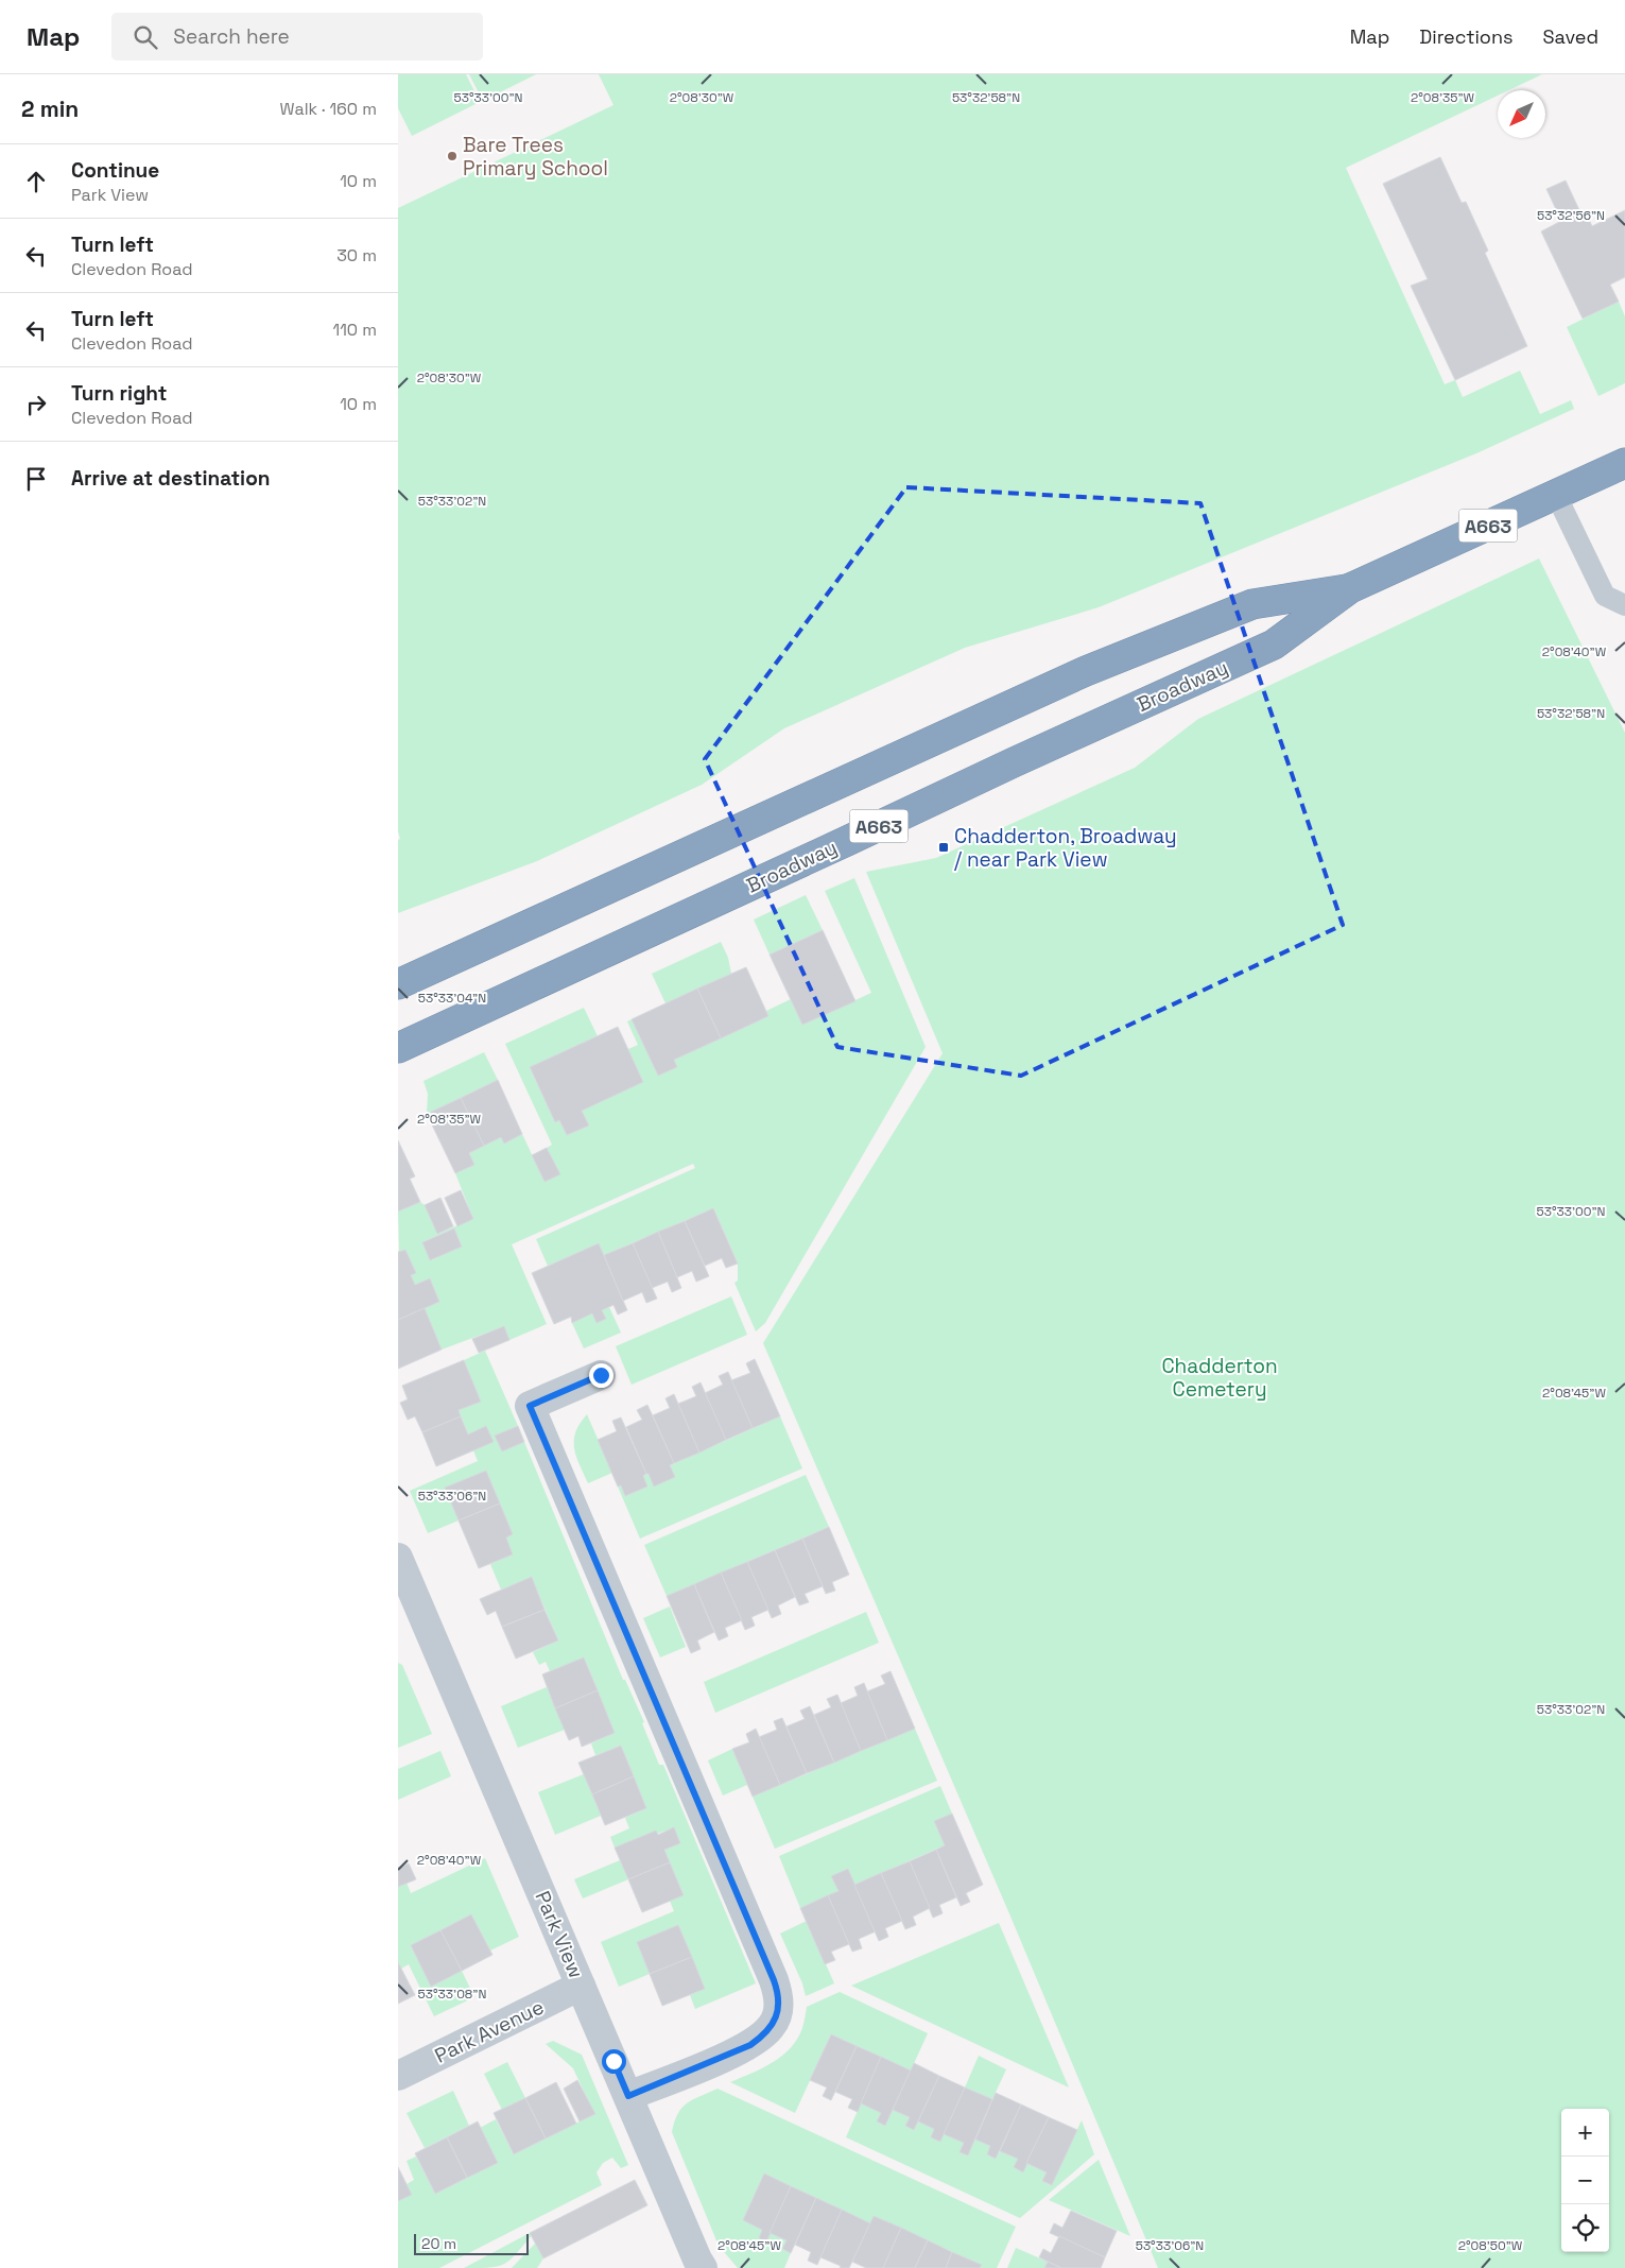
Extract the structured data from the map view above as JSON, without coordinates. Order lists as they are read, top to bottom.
{
  "streets": {
    "highway": ["A663", "Broadway"],
    "street": ["Park View", "Park Avenue"]
  },
  "crossings": [
    ["Park View", "Park Avenue"]
  ],
  "parks": ["Chadderton Cemetery"],
  "places": {
    "other": ["Bare Trees Primary School"],
    "transit": ["Chadderton, Broadway / near Park View"]
  },
  "scale_bar": "20 m",
  "north": "bottom left",
  "page": {
    "header": "Map",
    "search": "Search here",
    "nav": ["Map", "Directions", "Saved"],
    "heading": ["2 min", "Walk · 160 m"],
    "list": [
      ["Continue", "Park View", "10 m"],
      ["Turn left", "Clevedon Road", "30 m"],
      ["Turn left", "Clevedon Road", "110 m"],
      ["Turn right", "Clevedon Road", "10 m"],
      "Arrive at destination"
    ],
    "map_buttons": ["+", "−"],
    "scale": "20 m"
  },
  "coordinates": [
    "53°33'00\"N",
    "2°08'30\"W",
    "53°32'58\"N",
    "2°08'35\"W",
    "53°32'56\"N",
    "53°33'02\"N",
    "2°08'40\"W",
    "53°33'04\"N",
    "2°08'45\"W",
    "53°33'06\"N",
    "53°33'08\"N",
    "2°08'50\"W"
  ]
}
